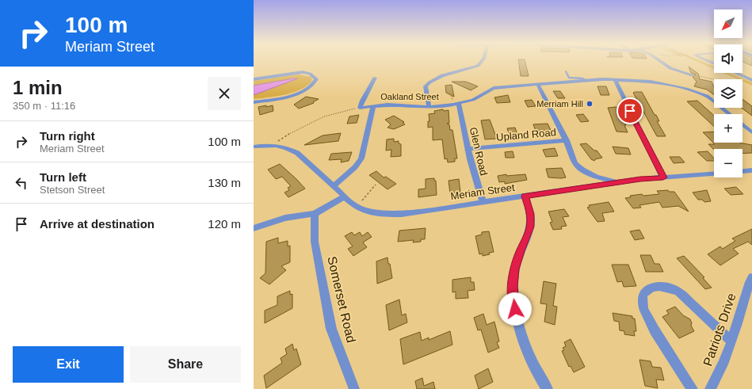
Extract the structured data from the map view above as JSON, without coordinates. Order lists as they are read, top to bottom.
{
  "streets": {
    "street": [
      "Oakland Street",
      "Upland Road",
      "Glen Road",
      "Meriam Street",
      "Somerset Road",
      "Patriots Drive"
    ]
  },
  "crossings": [
    ["Oakland Street", "Glen Road"],
    ["Upland Road", "Glen Road"],
    ["Glen Road", "Meriam Street"]
  ],
  "places": ["Merriam Hill"],
  "north": "bottom left",
  "page": {
    "turn": ["100 m", "Meriam Street"],
    "map_buttons": ["+", "−"],
    "heading": ["1 min", "350 m · 11:16"],
    "list": [
      {
        "name": "Turn right",
        "note": "Meriam Street",
        "value": "100 m"
      },
      {
        "name": "Turn left",
        "note": "Stetson Street",
        "value": "130 m"
      },
      {
        "name": "Arrive at destination",
        "value": "120 m"
      }
    ],
    "buttons": ["Exit", "Share"]
  }
}
